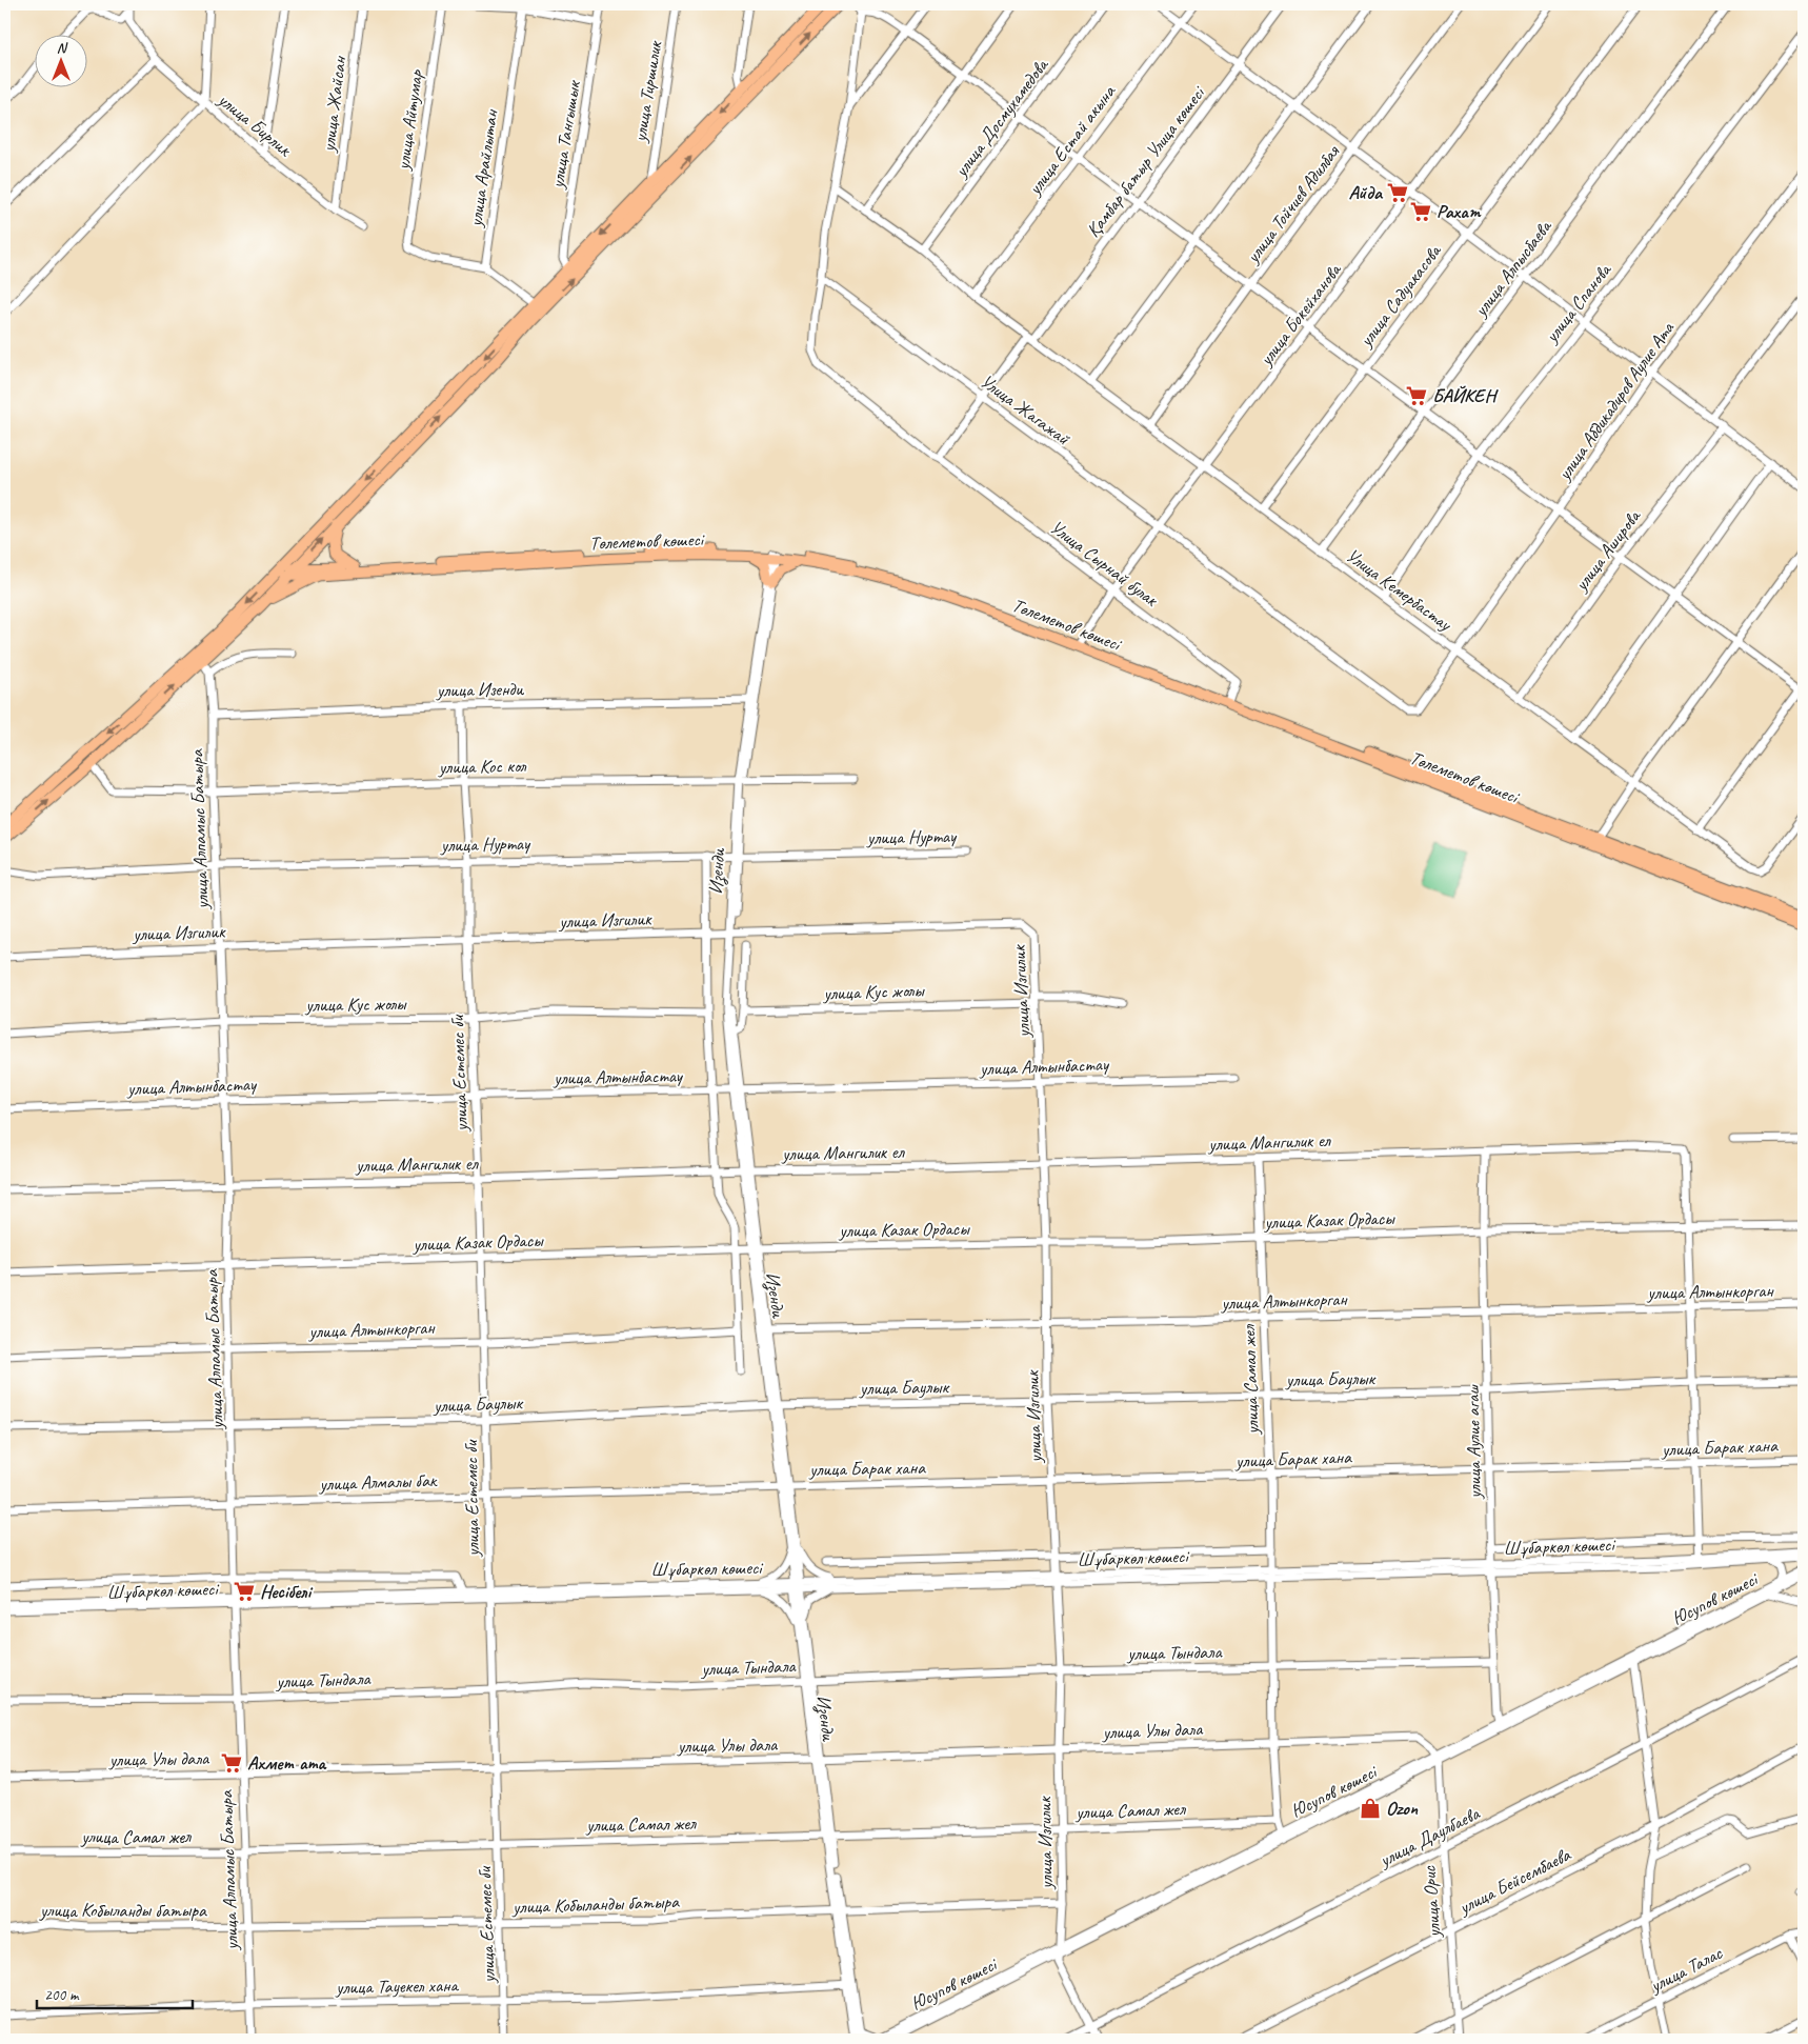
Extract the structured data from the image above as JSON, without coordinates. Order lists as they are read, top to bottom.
{
  "streets": {
    "main road": ["Төлеметов көшесі"],
    "street": [
      "улица Тиршилик",
      "улица Жайсан",
      "улица Досмухамедова",
      "улица Айтумар",
      "улица Бирлик",
      "улица Тангышык",
      "улица Естай акына",
      "Қамбар батыр Улица көшесі",
      "улица Арайлытан",
      "улица Тойчиев Адилбая",
      "улица Алпысбаева",
      "улица Садуакасова",
      "улица Спанова",
      "улица Бокейханова",
      "улица Абдикадиров Аулие Ата",
      "Улица Жагажай",
      "улица Аширова",
      "Улица Сырнай булак",
      "Улица Кемербастау",
      "улица Изенди",
      "улица Кос кол",
      "улица Алпамыс Батыра",
      "улица Нуртау",
      "Изенди",
      "улица Изгилик",
      "улица Кус жолы",
      "улица Алтынбастау",
      "улица Естемес би",
      "улица Мангилик ел",
      "улица Казак Ордасы",
      "улица Алтынкорган",
      "улица Баулык",
      "улица Самал жел",
      "улица Аулие агаш",
      "улица Барак хана",
      "улица Алмалы бак",
      "Шұбаркөл көшесі",
      "Юсупов көшесі",
      "улица Тындала",
      "улица Улы дала",
      "улица Даулбаева",
      "улица Бейсембаева",
      "улица Орис",
      "улица Кобыланды батыра",
      "улица Талас",
      "улица Тауекел хана"
    ]
  },
  "crossings": [
    ["улица Жайсан", "улица Бирлик"],
    ["улица Досмухамедова", "Улица Кемербастау"],
    ["улица Айтумар", "улица Арайлытан"],
    ["улица Естай акына", "Улица Кемербастау"],
    ["Қамбар батыр Улица көшесі", "Улица Жагажай"],
    ["Қамбар батыр Улица көшесі", "Улица Сырнай булак"],
    ["Қамбар батыр Улица көшесі", "Улица Кемербастау"],
    ["улица Тойчиев Адилбая", "Улица Кемербастау"],
    ["улица Алпысбаева", "Улица Кемербастау"],
    ["улица Садуакасова", "Улица Кемербастау"],
    ["улица Спанова", "Улица Кемербастау"],
    ["улица Бокейханова", "Улица Жагажай"],
    ["улица Бокейханова", "Төлеметов көшесі"],
    ["улица Бокейханова", "Улица Сырнай булак"],
    ["улица Бокейханова", "Улица Кемербастау"],
    ["улица Абдикадиров Аулие Ата", "Улица Жагажай"],
    ["улица Абдикадиров Аулие Ата", "Улица Кемербастау"],
    ["Улица Жагажай", "Улица Сырнай булак"],
    ["Улица Жагажай", "Улица Кемербастау"],
    ["Төлеметов көшесі", "Улица Сырнай булак"],
    ["Төлеметов көшесі", "Изенди"],
    ["улица Аширова", "Улица Кемербастау"],
    ["Улица Сырнай булак", "Улица Кемербастау"],
    ["улица Изенди", "улица Алпамыс Батыра"],
    ["улица Изенди", "Изенди"],
    ["улица Изенди", "улица Естемес би"],
    ["улица Кос кол", "улица Алпамыс Батыра"],
    ["улица Кос кол", "Изенди"],
    ["улица Кос кол", "улица Естемес би"],
    ["улица Алпамыс Батыра", "улица Нуртау"],
    ["улица Алпамыс Батыра", "улица Изгилик"],
    ["улица Алпамыс Батыра", "улица Кус жолы"],
    ["улица Алпамыс Батыра", "улица Алтынбастау"],
    ["улица Алпамыс Батыра", "улица Мангилик ел"],
    ["улица Алпамыс Батыра", "улица Казак Ордасы"],
    ["улица Алпамыс Батыра", "улица Алтынкорган"],
    ["улица Алпамыс Батыра", "улица Баулык"],
    ["улица Алпамыс Батыра", "улица Самал жел"],
    ["улица Алпамыс Батыра", "улица Алмалы бак"],
    ["улица Алпамыс Батыра", "Шұбаркөл көшесі"],
    ["улица Алпамыс Батыра", "улица Тындала"],
    ["улица Алпамыс Батыра", "улица Улы дала"],
    ["улица Алпамыс Батыра", "улица Кобыланды батыра"],
    ["улица Алпамыс Батыра", "улица Тауекел хана"],
    ["улица Нуртау", "Изенди"],
    ["улица Нуртау", "улица Естемес би"],
    ["Изенди", "улица Изгилик"],
    ["Изенди", "улица Алтынбастау"],
    ["Изенди", "улица Мангилик ел"],
    ["Изенди", "улица Казак Ордасы"],
    ["Изенди", "улица Алтынкорган"],
    ["Изенди", "улица Баулык"],
    ["Изенди", "улица Самал жел"],
    ["Изенди", "улица Барак хана"],
    ["Изенди", "улица Алмалы бак"],
    ["Изенди", "Шұбаркөл көшесі"],
    ["Изенди", "улица Тындала"],
    ["Изенди", "улица Улы дала"],
    ["Изенди", "улица Кобыланды батыра"],
    ["Изенди", "улица Тауекел хана"],
    ["улица Изгилик", "улица Кус жолы"],
    ["улица Изгилик", "улица Алтынбастау"],
    ["улица Изгилик", "улица Естемес би"],
    ["улица Изгилик", "улица Мангилик ел"],
    ["улица Изгилик", "улица Казак Ордасы"],
    ["улица Изгилик", "улица Алтынкорган"],
    ["улица Изгилик", "улица Баулык"],
    ["улица Изгилик", "улица Самал жел"],
    ["улица Изгилик", "улица Барак хана"],
    ["улица Изгилик", "Шұбаркөл көшесі"],
    ["улица Изгилик", "Юсупов көшесі"],
    ["улица Изгилик", "улица Тындала"],
    ["улица Изгилик", "улица Улы дала"],
    ["улица Изгилик", "улица Даулбаева"],
    ["улица Изгилик", "улица Кобыланды батыра"],
    ["улица Кус жолы", "улица Естемес би"],
    ["улица Алтынбастау", "улица Естемес би"],
    ["улица Естемес би", "улица Мангилик ел"],
    ["улица Естемес би", "улица Казак Ордасы"],
    ["улица Естемес би", "улица Алтынкорган"],
    ["улица Естемес би", "улица Баулык"],
    ["улица Естемес би", "улица Самал жел"],
    ["улица Естемес би", "улица Алмалы бак"],
    ["улица Естемес би", "Шұбаркөл көшесі"],
    ["улица Естемес би", "улица Тындала"],
    ["улица Естемес би", "улица Улы дала"],
    ["улица Естемес би", "улица Кобыланды батыра"],
    ["улица Естемес би", "улица Тауекел хана"],
    ["улица Мангилик ел", "улица Казак Ордасы"],
    ["улица Мангилик ел", "улица Самал жел"],
    ["улица Мангилик ел", "улица Аулие агаш"],
    ["улица Казак Ордасы", "улица Самал жел"],
    ["улица Казак Ордасы", "улица Аулие агаш"],
    ["улица Алтынкорган", "улица Самал жел"],
    ["улица Алтынкорган", "улица Аулие агаш"],
    ["улица Баулык", "улица Самал жел"],
    ["улица Баулык", "улица Аулие агаш"],
    ["улица Самал жел", "улица Барак хана"],
    ["улица Самал жел", "Шұбаркөл көшесі"],
    ["улица Самал жел", "Юсупов көшесі"],
    ["улица Самал жел", "улица Тындала"],
    ["улица Самал жел", "улица Улы дала"],
    ["улица Аулие агаш", "улица Барак хана"],
    ["улица Аулие агаш", "Шұбаркөл көшесі"],
    ["улица Аулие агаш", "Юсупов көшесі"],
    ["улица Аулие агаш", "улица Тындала"],
    ["улица Барак хана", "улица Алмалы бак"],
    ["Юсупов көшесі", "улица Улы дала"],
    ["Юсупов көшесі", "улица Орис"],
    ["улица Улы дала", "улица Орис"],
    ["улица Даулбаева", "улица Орис"],
    ["улица Бейсембаева", "улица Орис"]
  ],
  "places": {
    "supermarket": [
      "Айда",
      "Рахат",
      "БАЙКЕН",
      "Несібелі",
      "Ахмет ата"
    ],
    "shop": ["Ozon"]
  },
  "scale_bar": "200 m",
  "north": "top"
}
